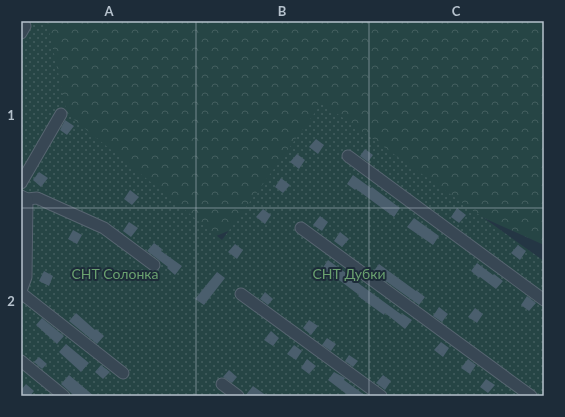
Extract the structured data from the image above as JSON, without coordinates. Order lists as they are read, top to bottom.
{
  "parks": ["СНТ Солонка", "СНТ Дубки"],
  "grid": {
    "columns": ["A", "B", "C"],
    "rows": ["1", "2"]
  }
}
